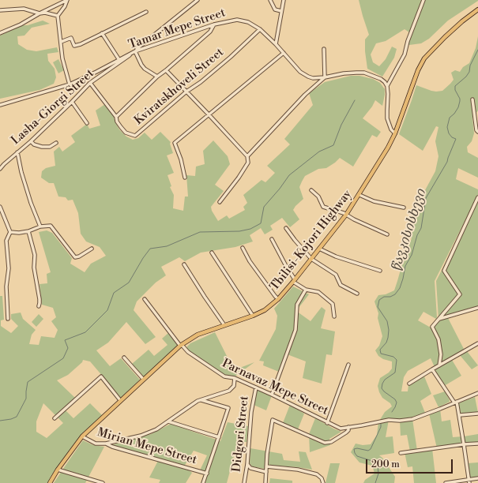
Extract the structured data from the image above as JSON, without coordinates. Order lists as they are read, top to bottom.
{
  "streets": {
    "main road": ["Tbilisi-Kojori Highway"],
    "street": [
      "Tamar Mepe Street",
      "Kviratskhoveli Street",
      "Lasha-Giorgi Street",
      "Parnavaz Mepe Street",
      "Didgori Street",
      "Mirian Mepe Street"
    ]
  },
  "crossings": [
    ["Tamar Mepe Street", "Kviratskhoveli Street"],
    ["Tamar Mepe Street", "Lasha-Giorgi Street"],
    ["Kviratskhoveli Street", "Lasha-Giorgi Street"],
    ["Tbilisi-Kojori Highway", "Parnavaz Mepe Street"],
    ["Tbilisi-Kojori Highway", "Mirian Mepe Street"],
    ["Parnavaz Mepe Street", "Didgori Street"]
  ],
  "water": ["წავკისისხევი"],
  "scale_bar": "200 m"
}
